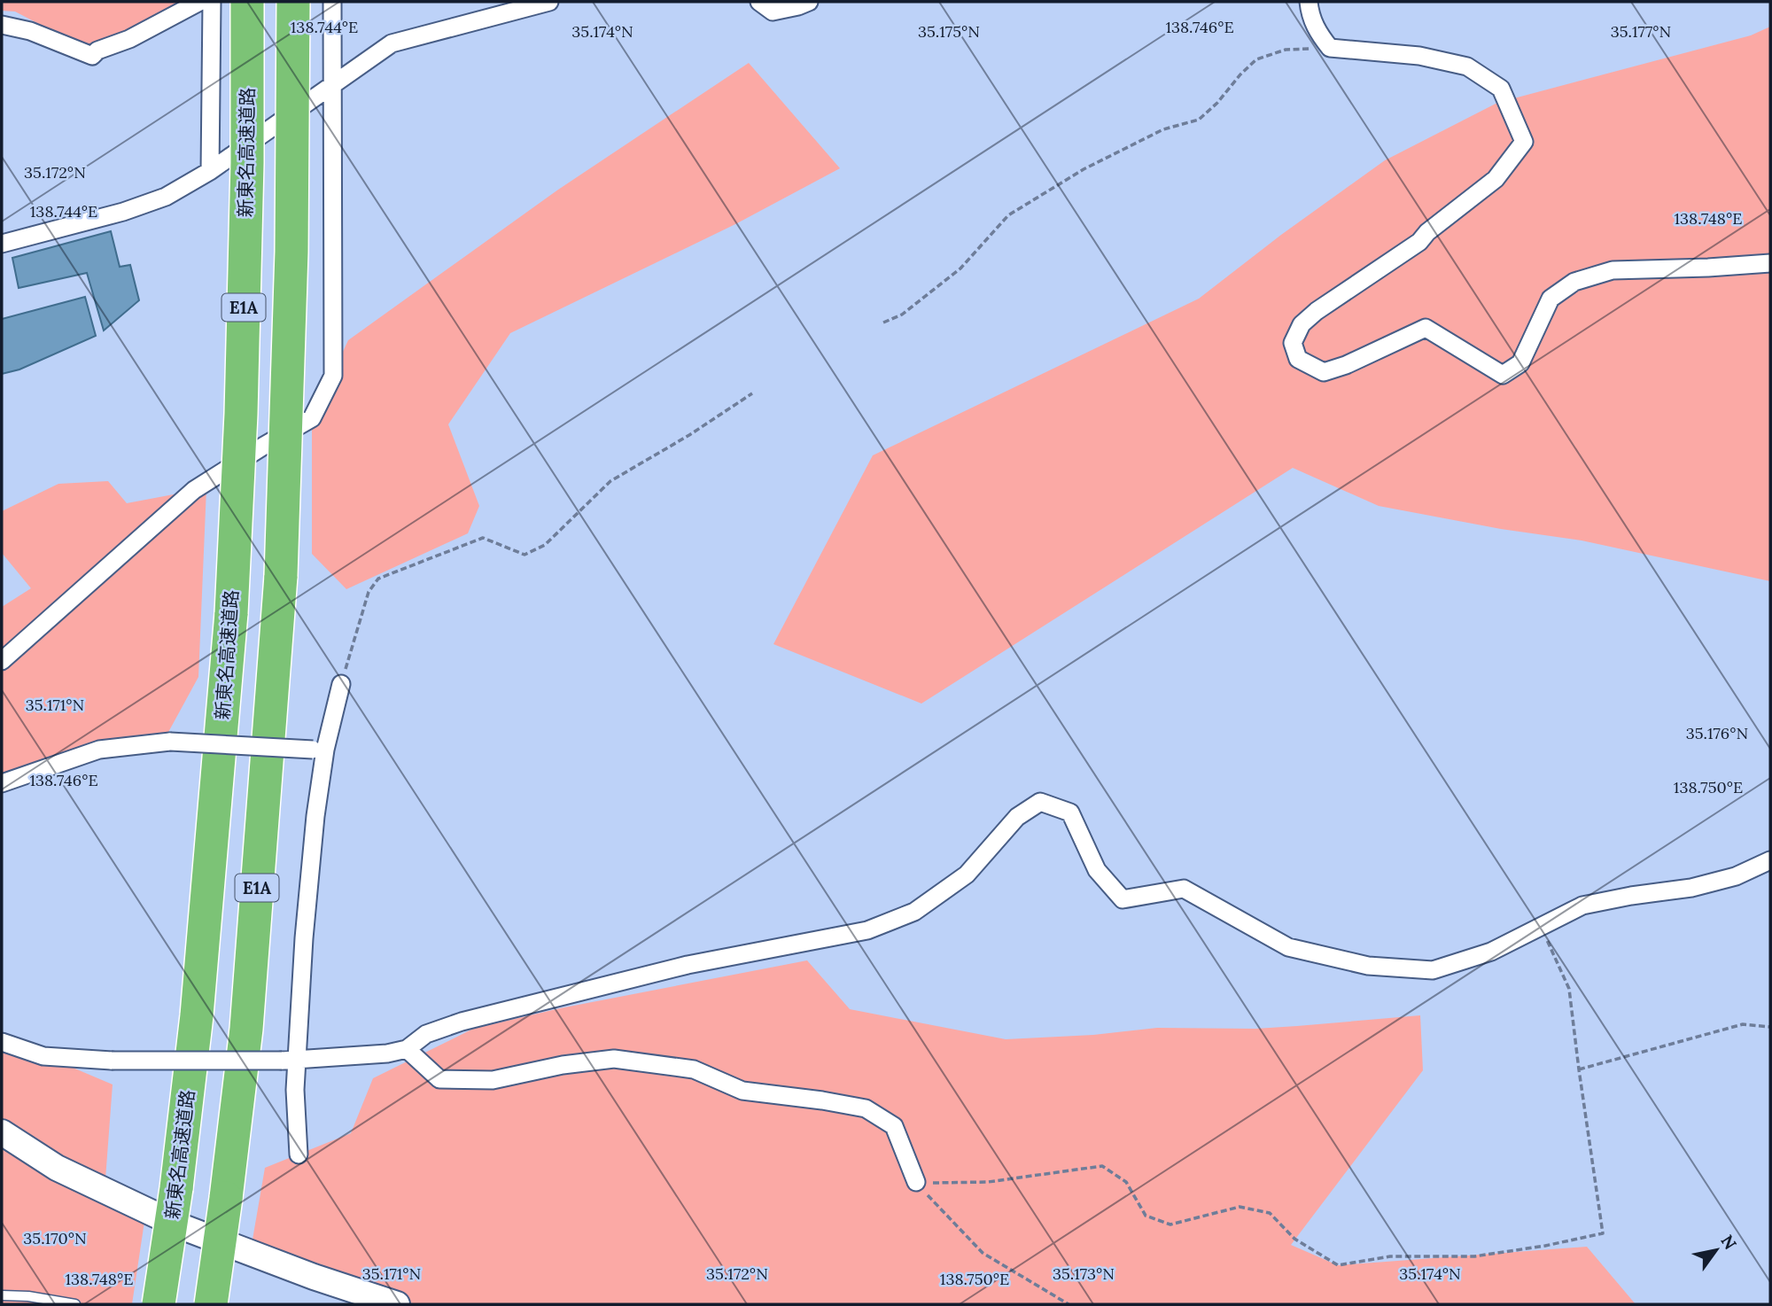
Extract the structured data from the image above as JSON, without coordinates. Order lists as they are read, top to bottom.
{
  "streets": {
    "highway": ["新東名高速道路", "E1A"]
  },
  "north": "top right",
  "coordinates": [
    "138.744°E",
    "138.746°E",
    "35.175°N",
    "35.174°N",
    "35.177°N",
    "35.172°N",
    "138.748°E",
    "35.171°N",
    "35.176°N",
    "138.750°E",
    "35.170°N",
    "35.173°N"
  ]
}
